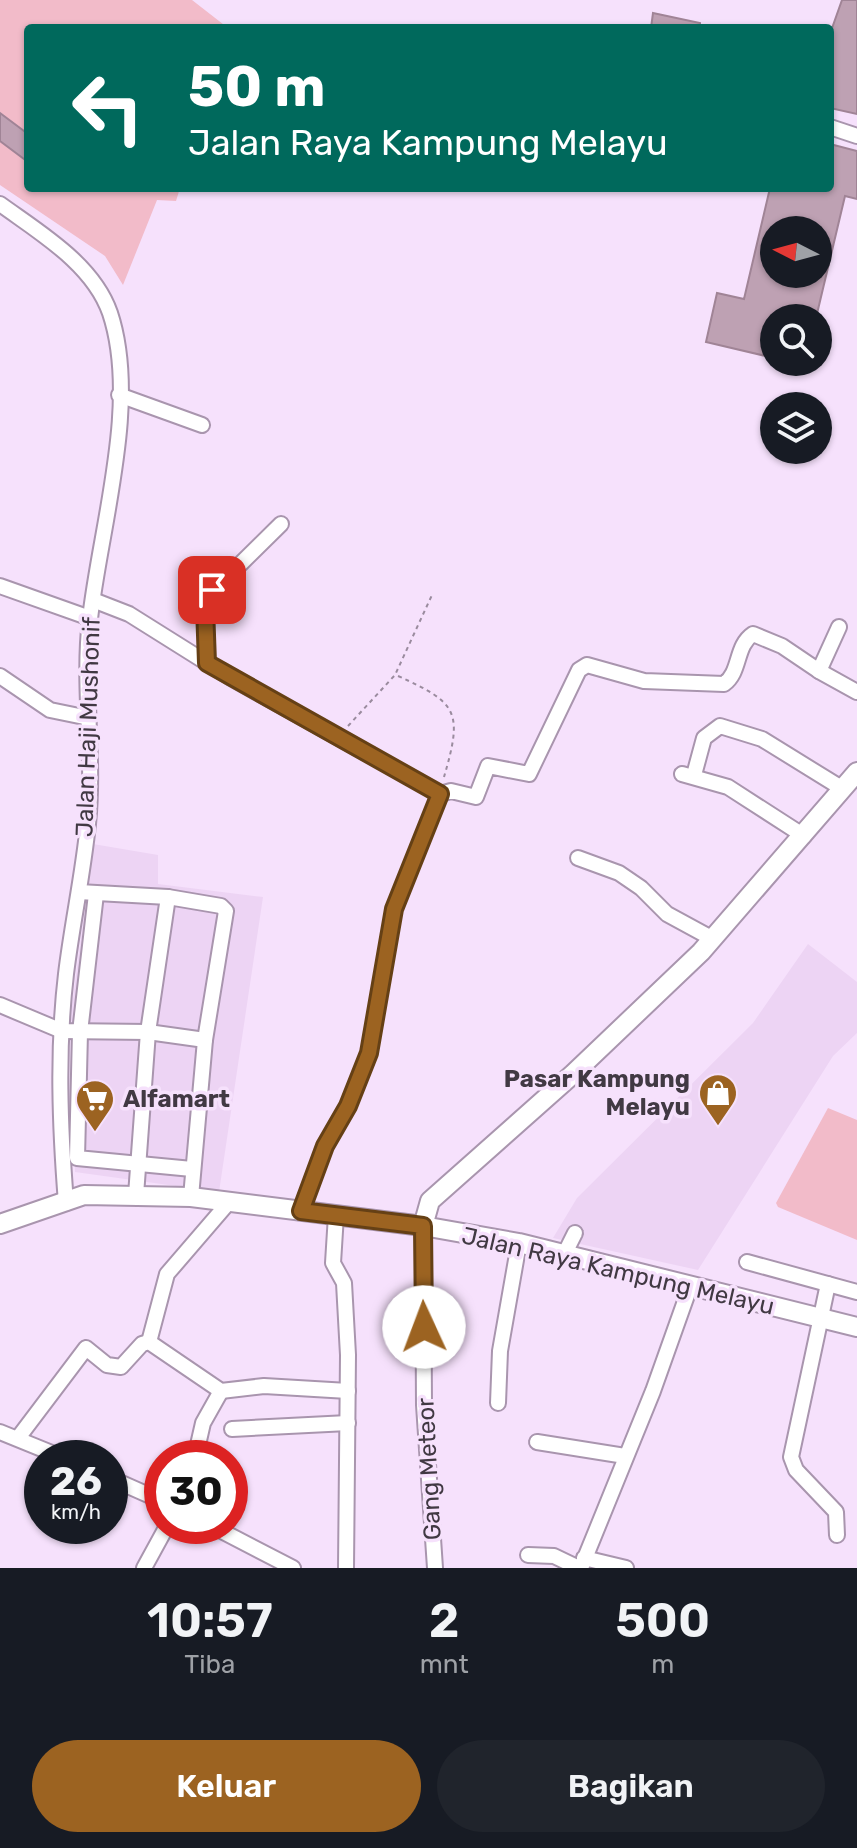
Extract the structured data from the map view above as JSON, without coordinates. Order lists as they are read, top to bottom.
{
  "streets": {
    "main road": ["Jalan Raya Kampung Melayu"],
    "street": ["Jalan Haji Mushonif", "Gang Meteor"]
  },
  "crossings": [
    ["Jalan Haji Mushonif", "Jalan Raya Kampung Melayu"],
    ["Jalan Raya Kampung Melayu", "Gang Meteor"]
  ],
  "places": {
    "shop": ["Pasar Kampung Melayu"],
    "supermarket": ["Alfamart"]
  },
  "north": "left",
  "page": {
    "turn": ["50 m", "Jalan Raya Kampung Melayu"],
    "speed": "26 km/h",
    "limit": "30",
    "eta": [
      "10:57",
      "Tiba",
      "2",
      "mnt",
      "500",
      "m"
    ],
    "buttons": ["Keluar", "Bagikan"]
  }
}
